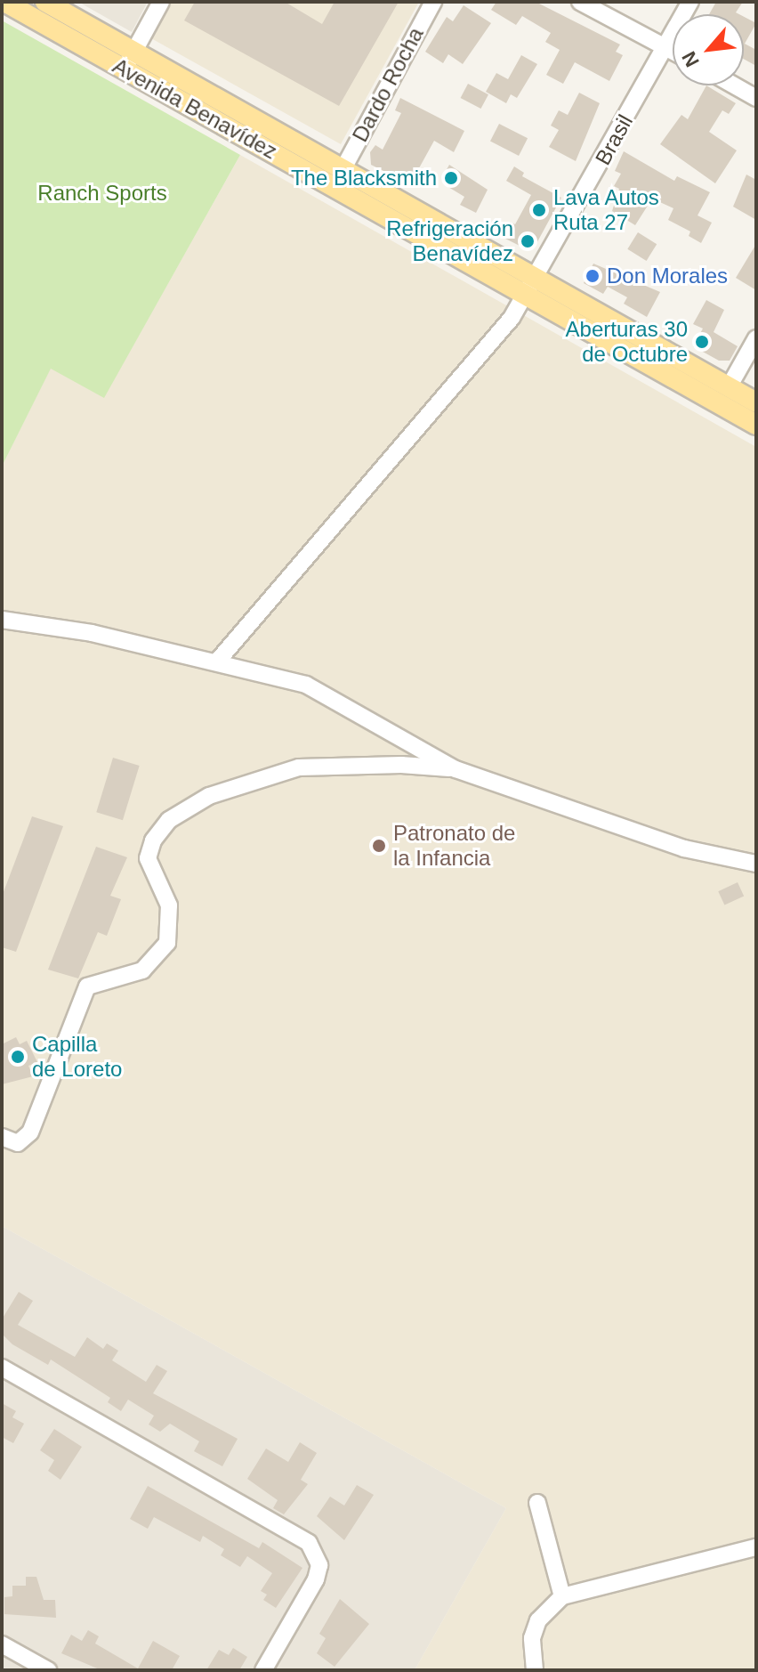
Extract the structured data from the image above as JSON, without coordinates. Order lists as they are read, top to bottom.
{
  "streets": {
    "main road": ["Avenida Benavídez"],
    "street": ["Dardo Rocha", "Brasil"]
  },
  "crossings": [
    ["Dardo Rocha", "Avenida Benavídez"],
    ["Avenida Benavídez", "Brasil"]
  ],
  "parks": ["Ranch Sports"],
  "places": [
    "The Blacksmith",
    "Lava Autos Ruta 27",
    "Refrigeración Benavídez",
    "Don Morales",
    "Aberturas 30 de Octubre",
    "Patronato de la Infancia",
    "Capilla de Loreto"
  ],
  "north": "bottom left"
}
